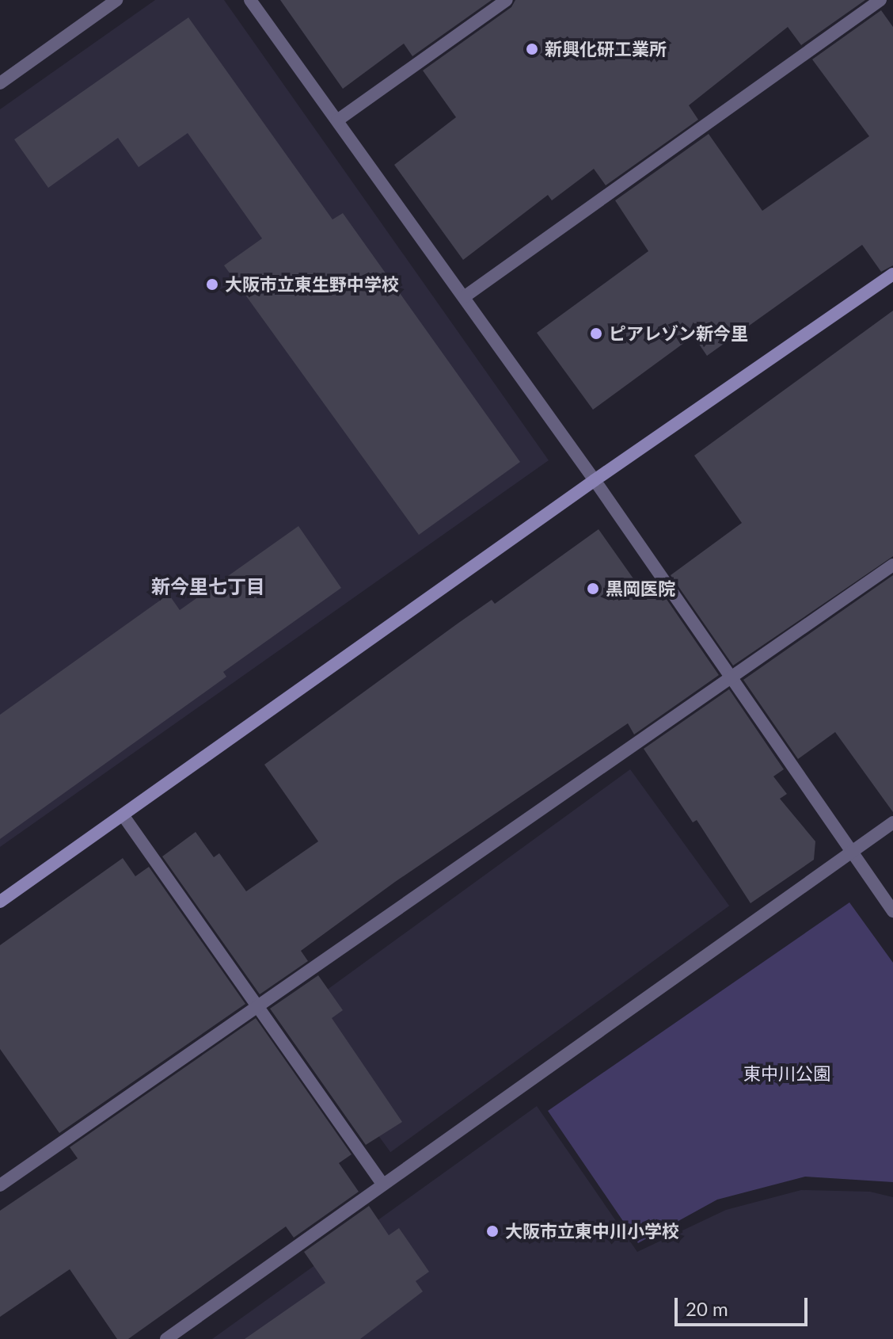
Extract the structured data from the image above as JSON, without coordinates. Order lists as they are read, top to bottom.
{
  "districts": ["新今里七丁目"],
  "parks": ["東中川公園"],
  "places": [
    "新興化研工業所",
    "大阪市立東生野中学校",
    "ピアレゾン新今里",
    "黒岡医院",
    "大阪市立東中川小学校"
  ],
  "scale_bar": "20 m"
}
